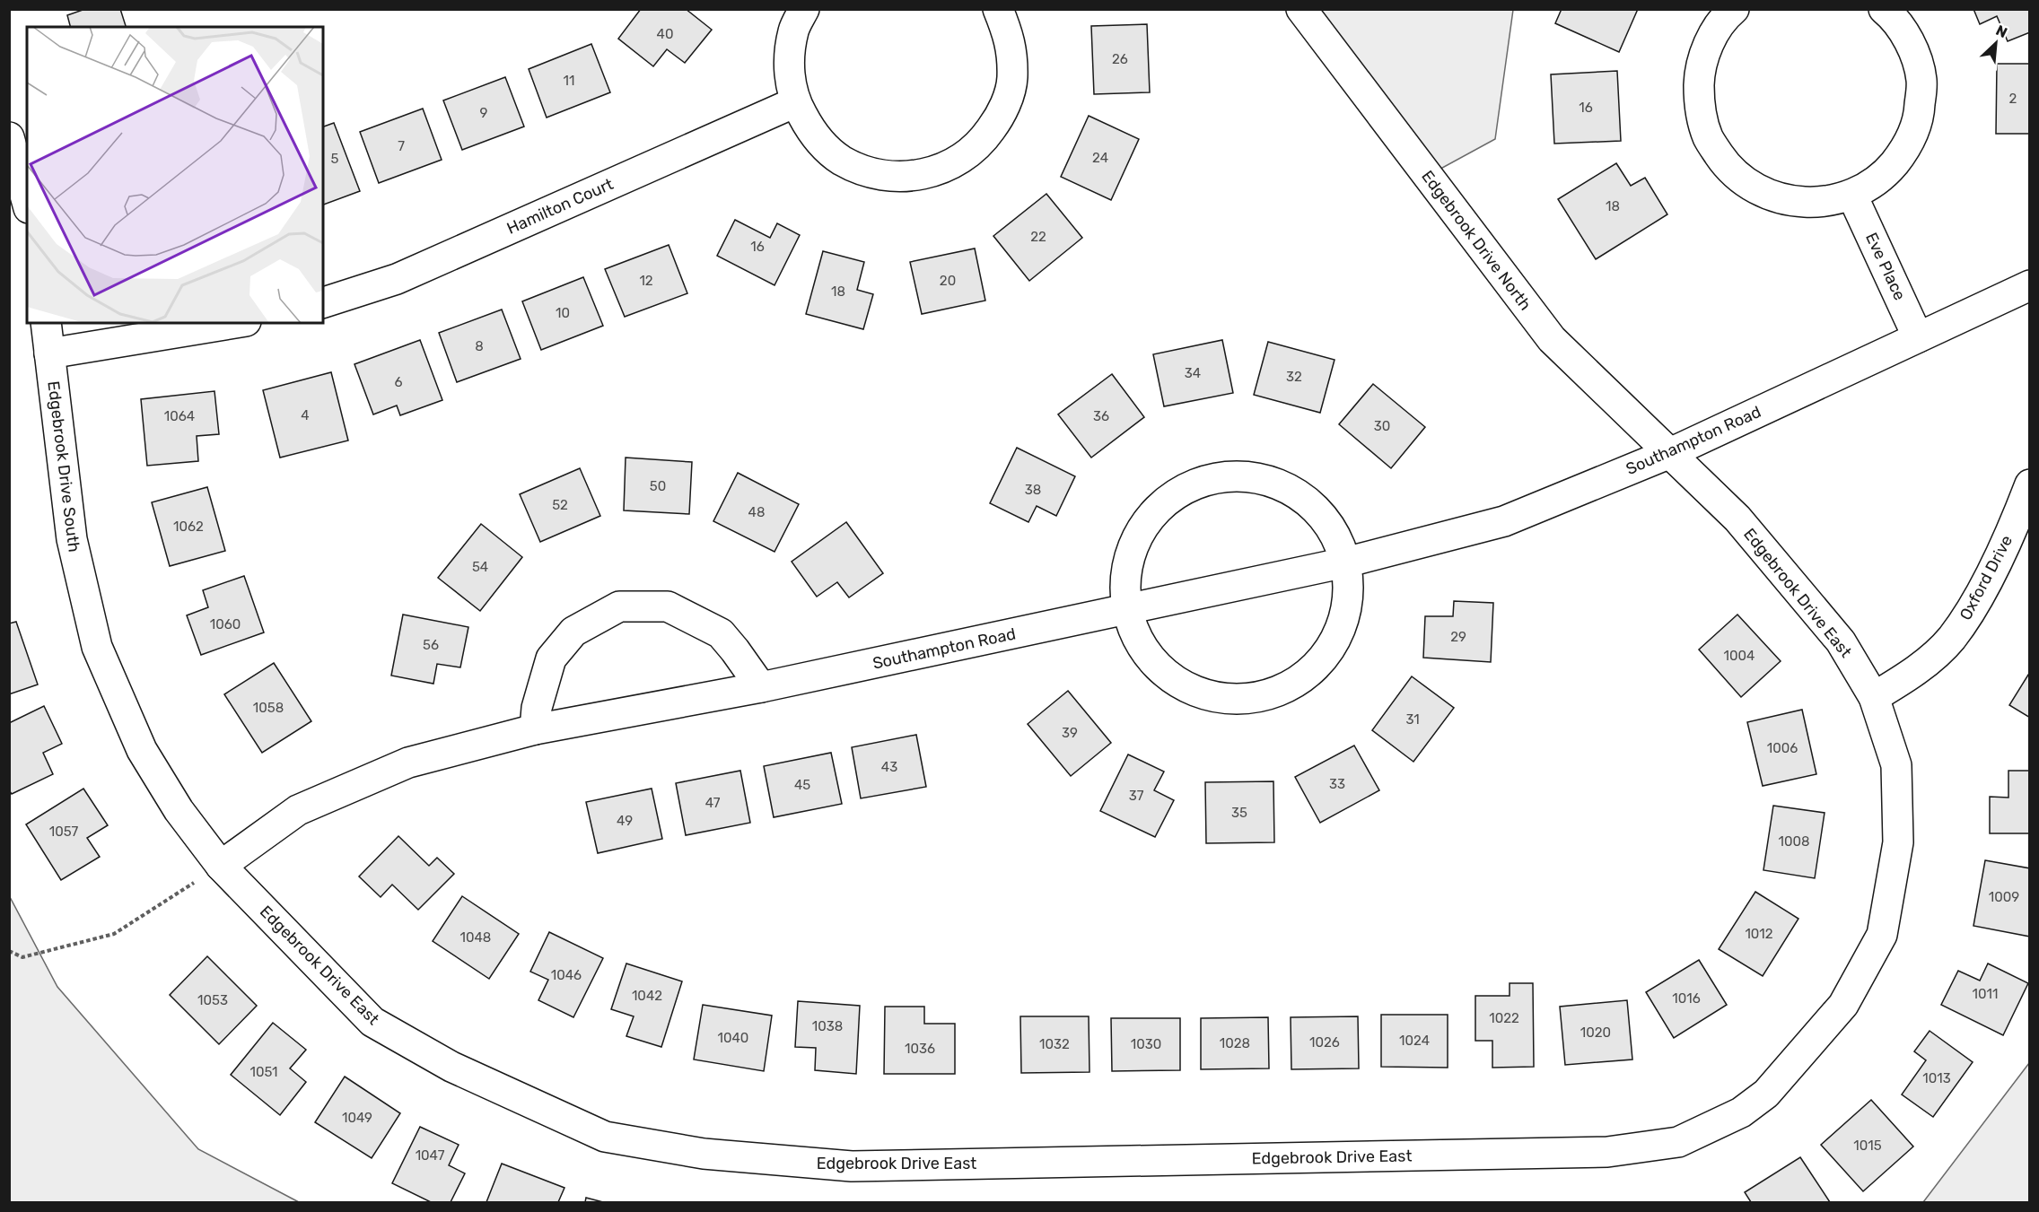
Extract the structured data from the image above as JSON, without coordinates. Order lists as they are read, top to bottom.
{
  "streets": {
    "street": [
      "Hamilton Court",
      "Edgebrook Drive North",
      "Eve Place",
      "Southampton Road",
      "Edgebrook Drive South",
      "Oxford Drive",
      "Edgebrook Drive East"
    ]
  },
  "crossings": [
    ["Edgebrook Drive North", "Southampton Road"],
    ["Edgebrook Drive North", "Edgebrook Drive East"],
    ["Eve Place", "Southampton Road"],
    ["Southampton Road", "Edgebrook Drive South"],
    ["Southampton Road", "Edgebrook Drive East"],
    ["Edgebrook Drive South", "Edgebrook Drive East"],
    ["Oxford Drive", "Edgebrook Drive East"]
  ],
  "house_numbers": [
    "40",
    "26",
    "11",
    "2",
    "16",
    "9",
    "7",
    "24",
    "5",
    "18",
    "22",
    "16",
    "12",
    "20",
    "18",
    "10",
    "8",
    "34",
    "32",
    "6",
    "4",
    "1064",
    "36",
    "30",
    "50",
    "38",
    "52",
    "48",
    "1062",
    "54",
    "1060",
    "29",
    "56",
    "1004",
    "1058",
    "31",
    "39",
    "1006",
    "43",
    "33",
    "45",
    "37",
    "47",
    "35",
    "49",
    "1057",
    "1008",
    "1009",
    "1012",
    "1048",
    "1046",
    "1011",
    "1042",
    "1016",
    "1053",
    "1022",
    "1038",
    "1020",
    "1040",
    "1024",
    "1026",
    "1028",
    "1032",
    "1030",
    "1036",
    "1051",
    "1013",
    "1049",
    "1015",
    "1047"
  ],
  "north": "top right"
}
